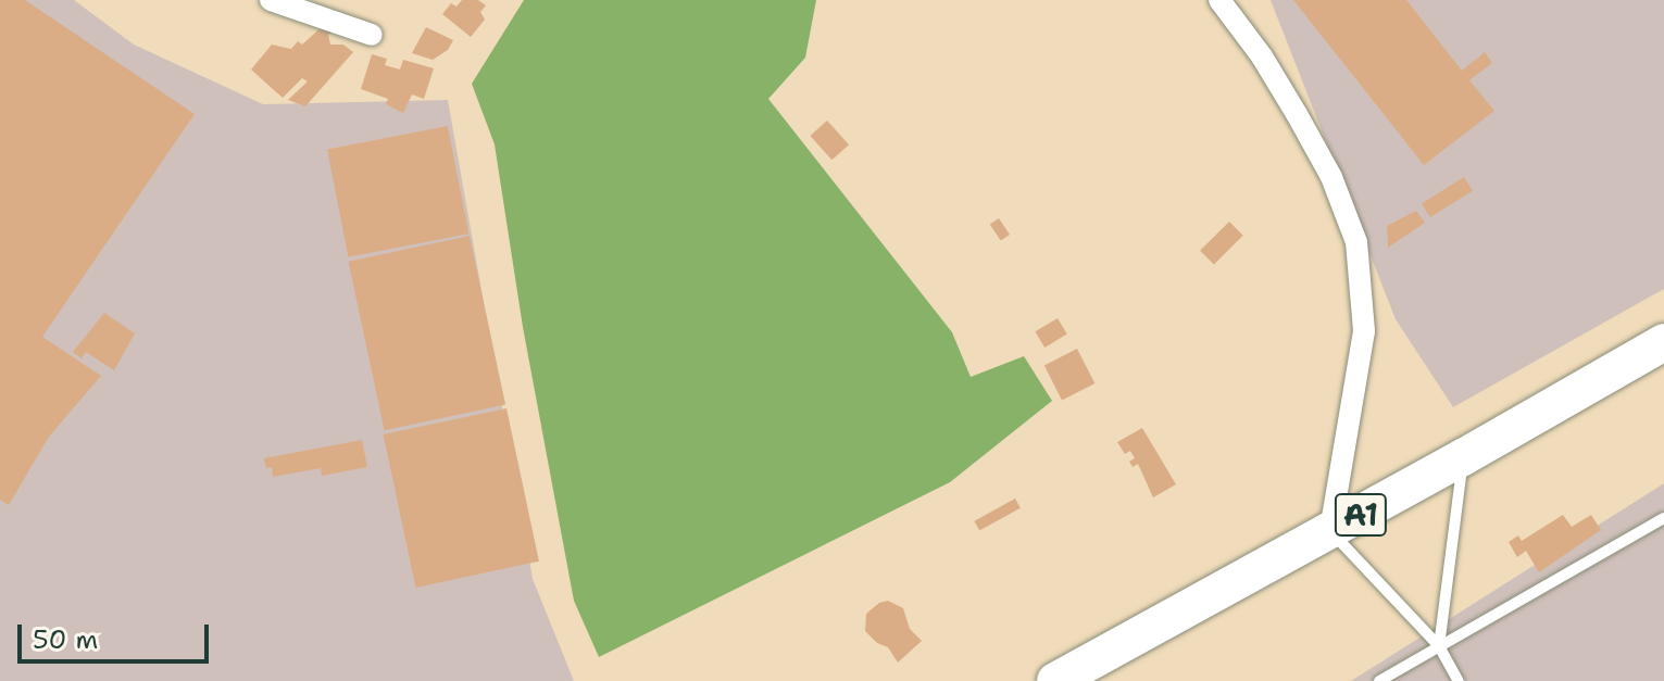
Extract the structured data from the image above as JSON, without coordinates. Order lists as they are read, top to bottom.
{
  "streets": {
    "highway": ["A1"]
  },
  "scale_bar": "50 m"
}
